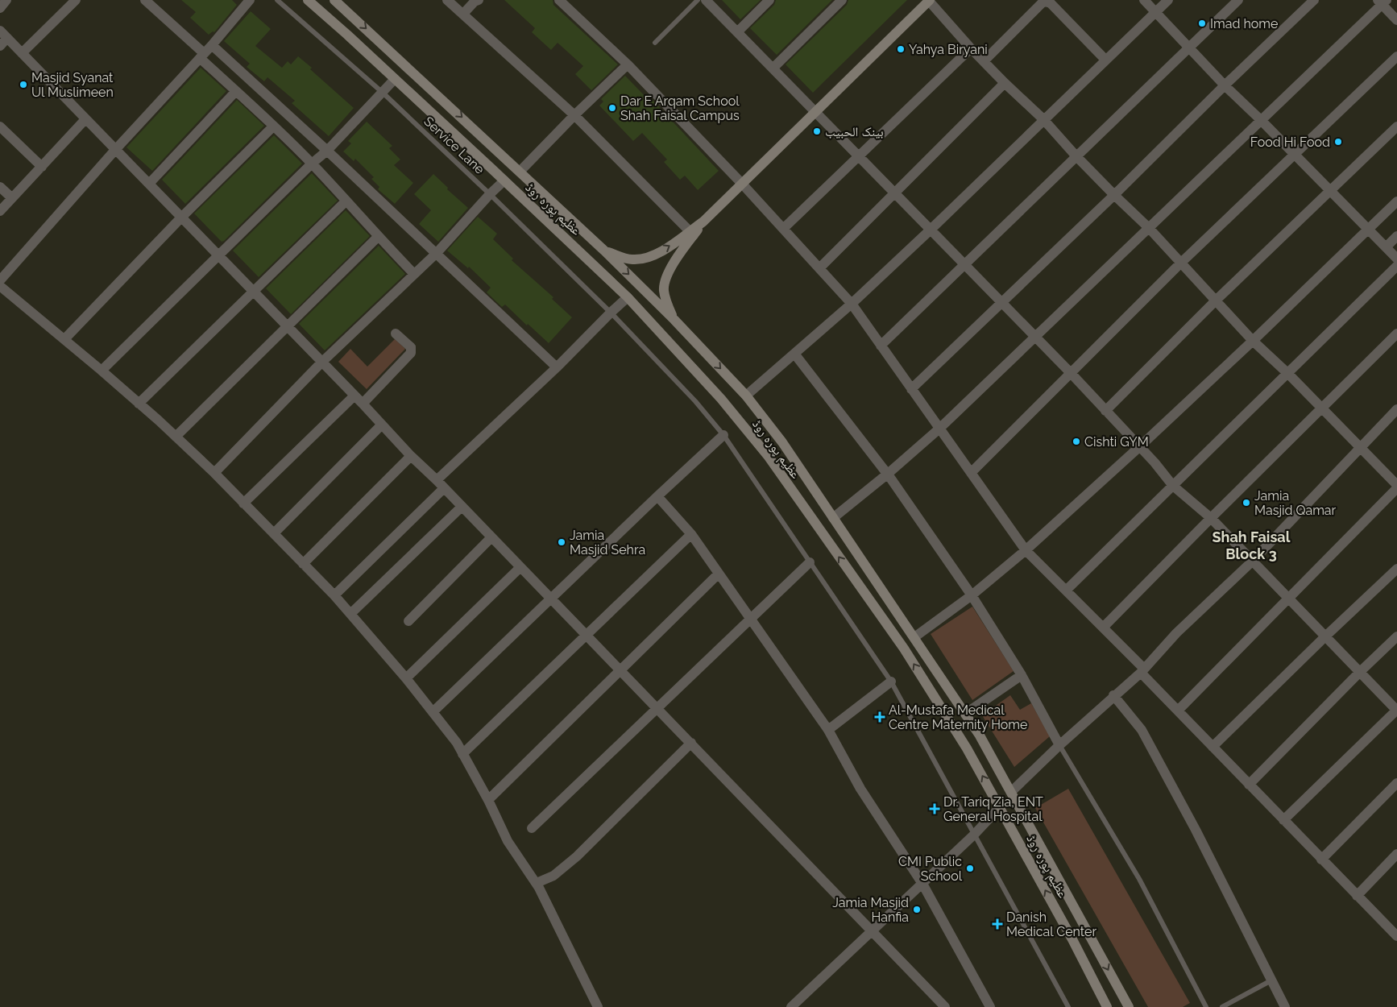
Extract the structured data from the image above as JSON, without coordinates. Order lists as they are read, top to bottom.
{
  "streets": {
    "main road": ["عظیم پورہ روڈ"],
    "lane": ["Service Lane"]
  },
  "districts": ["Shah Faisal Block 3"],
  "places": {
    "other": [
      "Imad home",
      "Yahya Biryani",
      "Masjid Syanat Ul Muslimeen",
      "Dar E Arqam School Shah Faisal Campus",
      "بينک الحبيب",
      "Food Hi Food",
      "Cishti GYM",
      "Jamia Masjid Qamar",
      "Jamia Masjid Sehra",
      "CMI Public School",
      "Jamia Masjid Hanfia"
    ],
    "health": ["Al-Mustafa Medical Centre Maternity Home", "Dr. Tariq Zia, ENT General Hospital", "Danish Medical Center"]
  }
}
